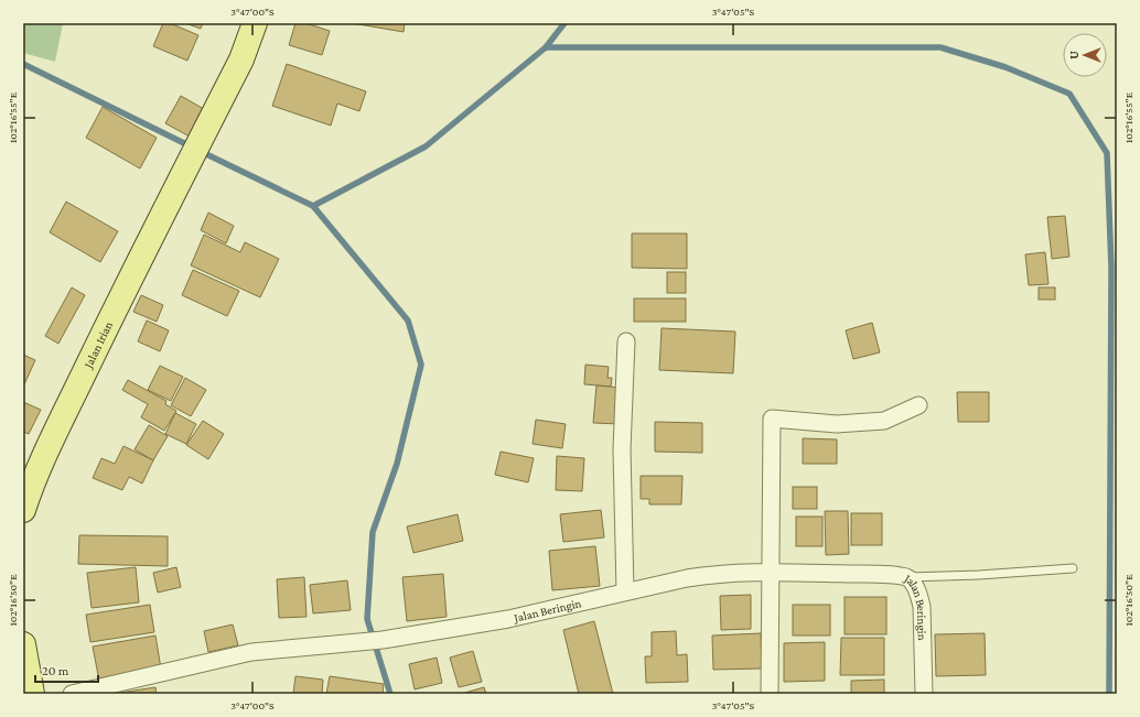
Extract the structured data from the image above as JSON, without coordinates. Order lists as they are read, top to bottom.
{
  "streets": {
    "main road": ["Jalan Irian"],
    "street": ["Jalan Beringin"]
  },
  "scale_bar": "20 m",
  "north": "left",
  "coordinates": [
    "3°47'00\"S",
    "3°47'05\"S",
    "102°16'55\"E",
    "102°16'50\"E"
  ]
}
